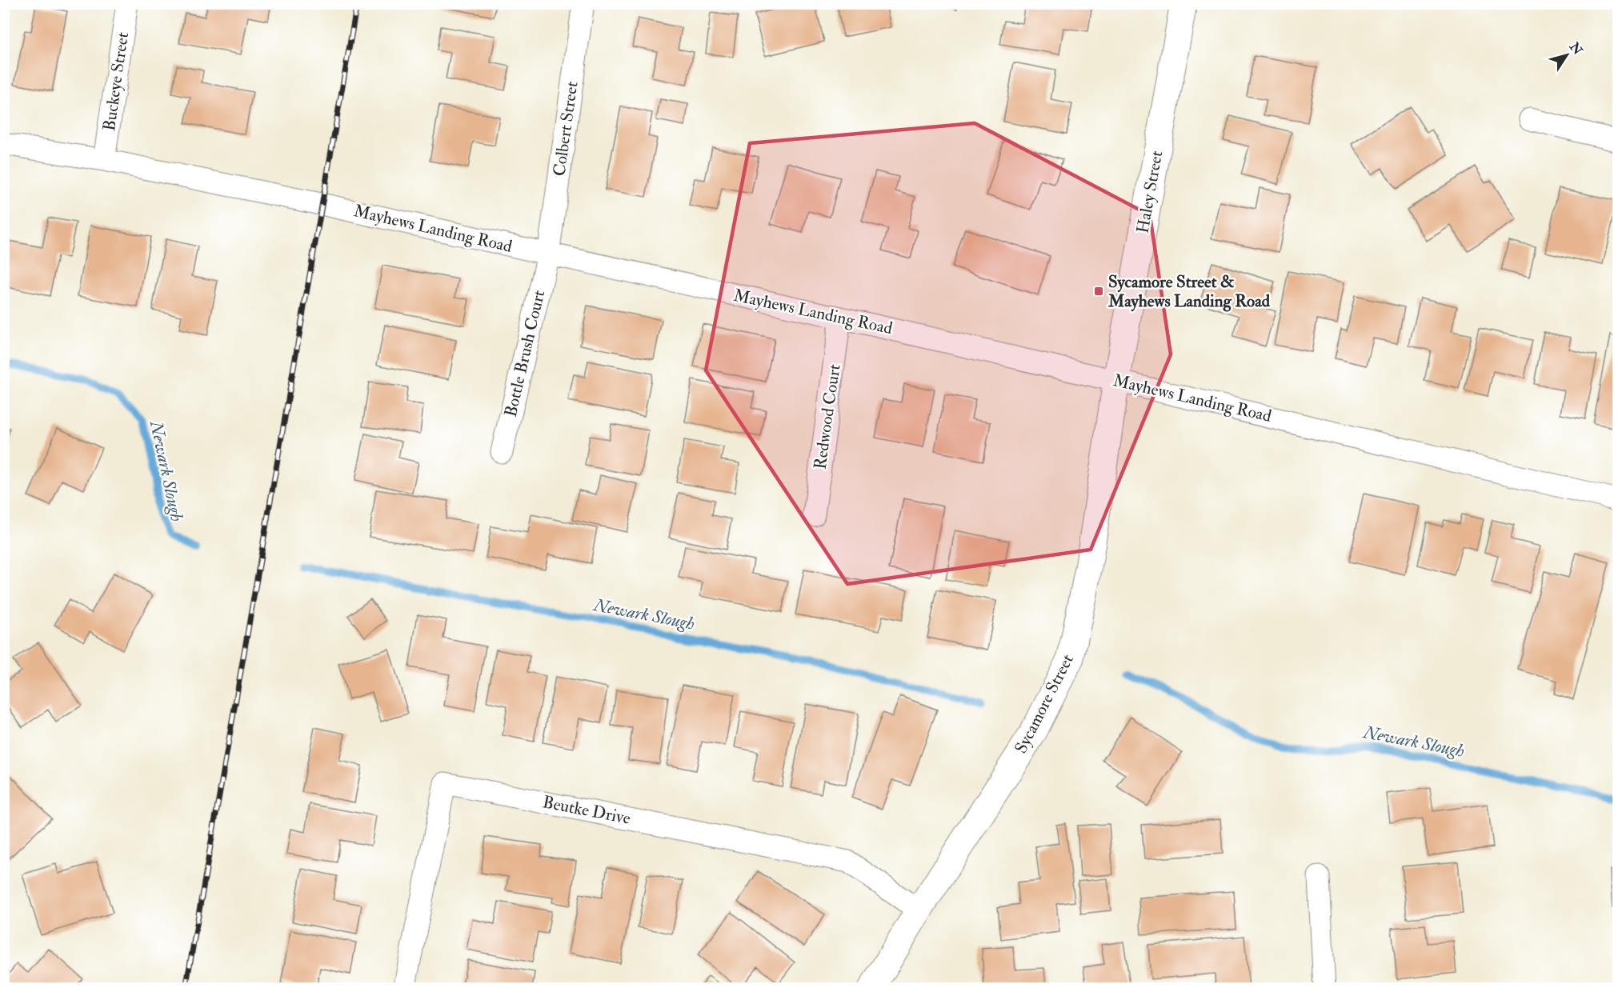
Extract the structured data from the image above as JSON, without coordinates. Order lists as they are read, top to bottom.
{
  "streets": {
    "street": [
      "Buckeye Street",
      "Colbert Street",
      "Haley Street",
      "Mayhews Landing Road",
      "Bottle Brush Court",
      "Redwood Court",
      "Sycamore Street",
      "Beutke Drive"
    ]
  },
  "crossings": [
    ["Buckeye Street", "Mayhews Landing Road"],
    ["Colbert Street", "Mayhews Landing Road"],
    ["Colbert Street", "Bottle Brush Court"],
    ["Haley Street", "Mayhews Landing Road"],
    ["Haley Street", "Sycamore Street"],
    ["Mayhews Landing Road", "Bottle Brush Court"],
    ["Mayhews Landing Road", "Redwood Court"],
    ["Mayhews Landing Road", "Sycamore Street"],
    ["Sycamore Street", "Beutke Drive"]
  ],
  "water": ["Newark Slough"],
  "places": {
    "transit": ["Sycamore Street & Mayhews Landing Road"]
  },
  "north": "top right"
}
